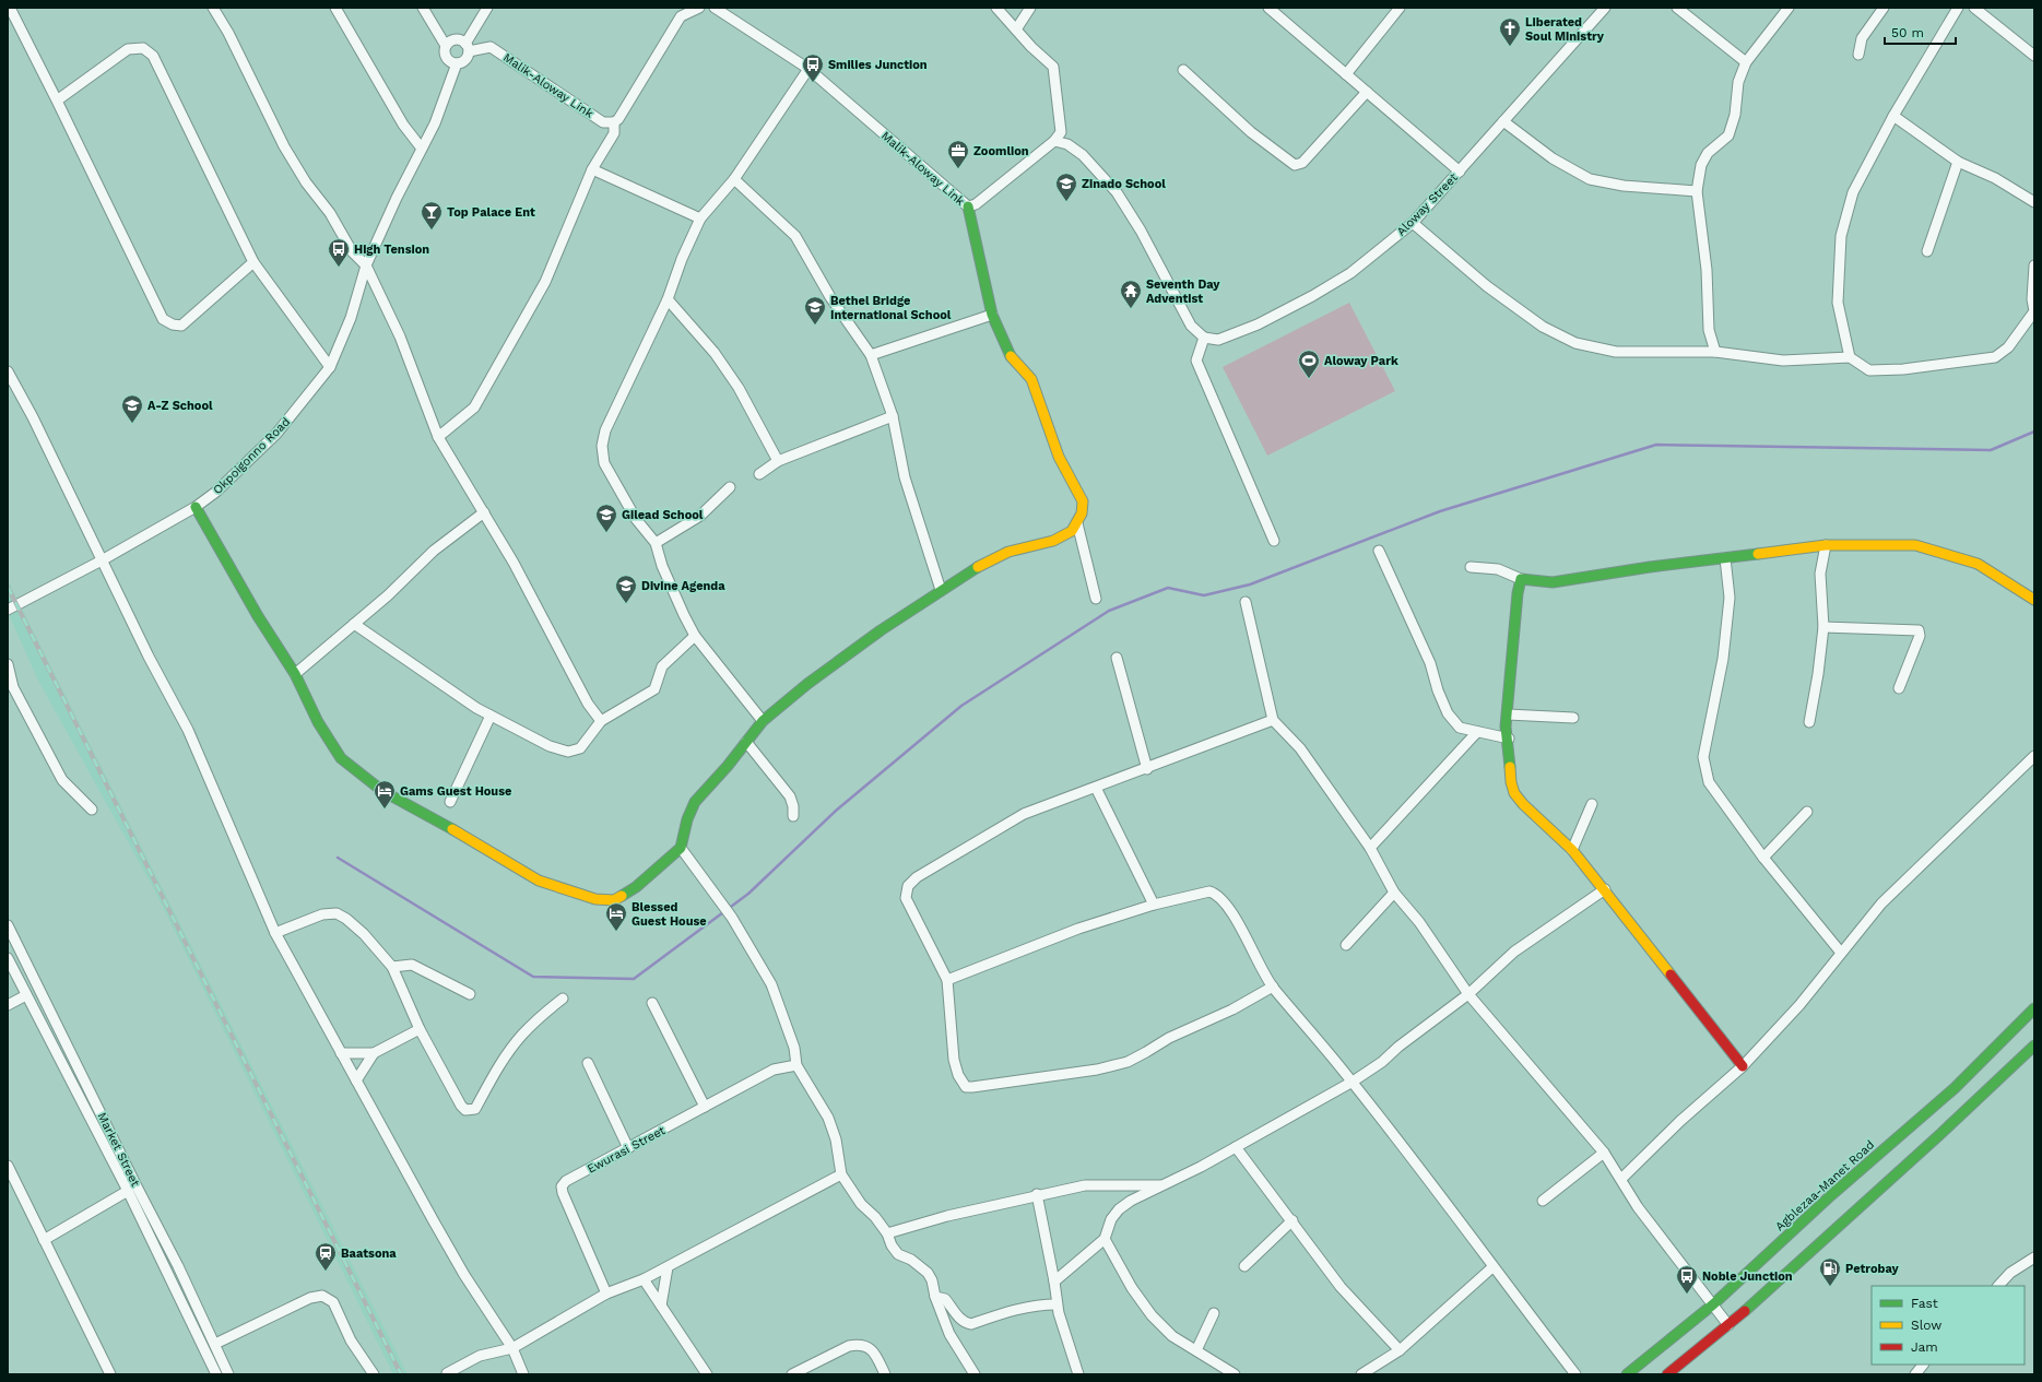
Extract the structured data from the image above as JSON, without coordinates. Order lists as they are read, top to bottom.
{
  "streets": {
    "street": [
      "Malik-Aloway Link",
      "Aloway Street",
      "Okpoigonno Road",
      "Market Street",
      "Ewurasi Street",
      "Agblezaa-Manet Road"
    ]
  },
  "crossings": [
    ["Malik-Aloway Link", "Okpoigonno Road"]
  ],
  "places": {
    "church": ["Liberated Soul Ministry"],
    "bus stop": ["Smilies Junction", "High Tension", "Noble Junction"],
    "office": ["Zoomlion"],
    "school or university": [
      "Zinado School",
      "Bethel Bridge International School",
      "A-Z School",
      "Gilead School",
      "Divine Agenda"
    ],
    "bar": ["Top Palace Ent"],
    "temple": ["Seventh Day Adventist"],
    "sports": ["Aloway Park"],
    "hotel": ["Gams Guest House", "Blessed Guest House"],
    "station": ["Baatsona"],
    "fuel station": ["Petrobay"]
  },
  "legend": ["Fast", "Slow", "Jam"],
  "scale_bar": "50 m"
}
